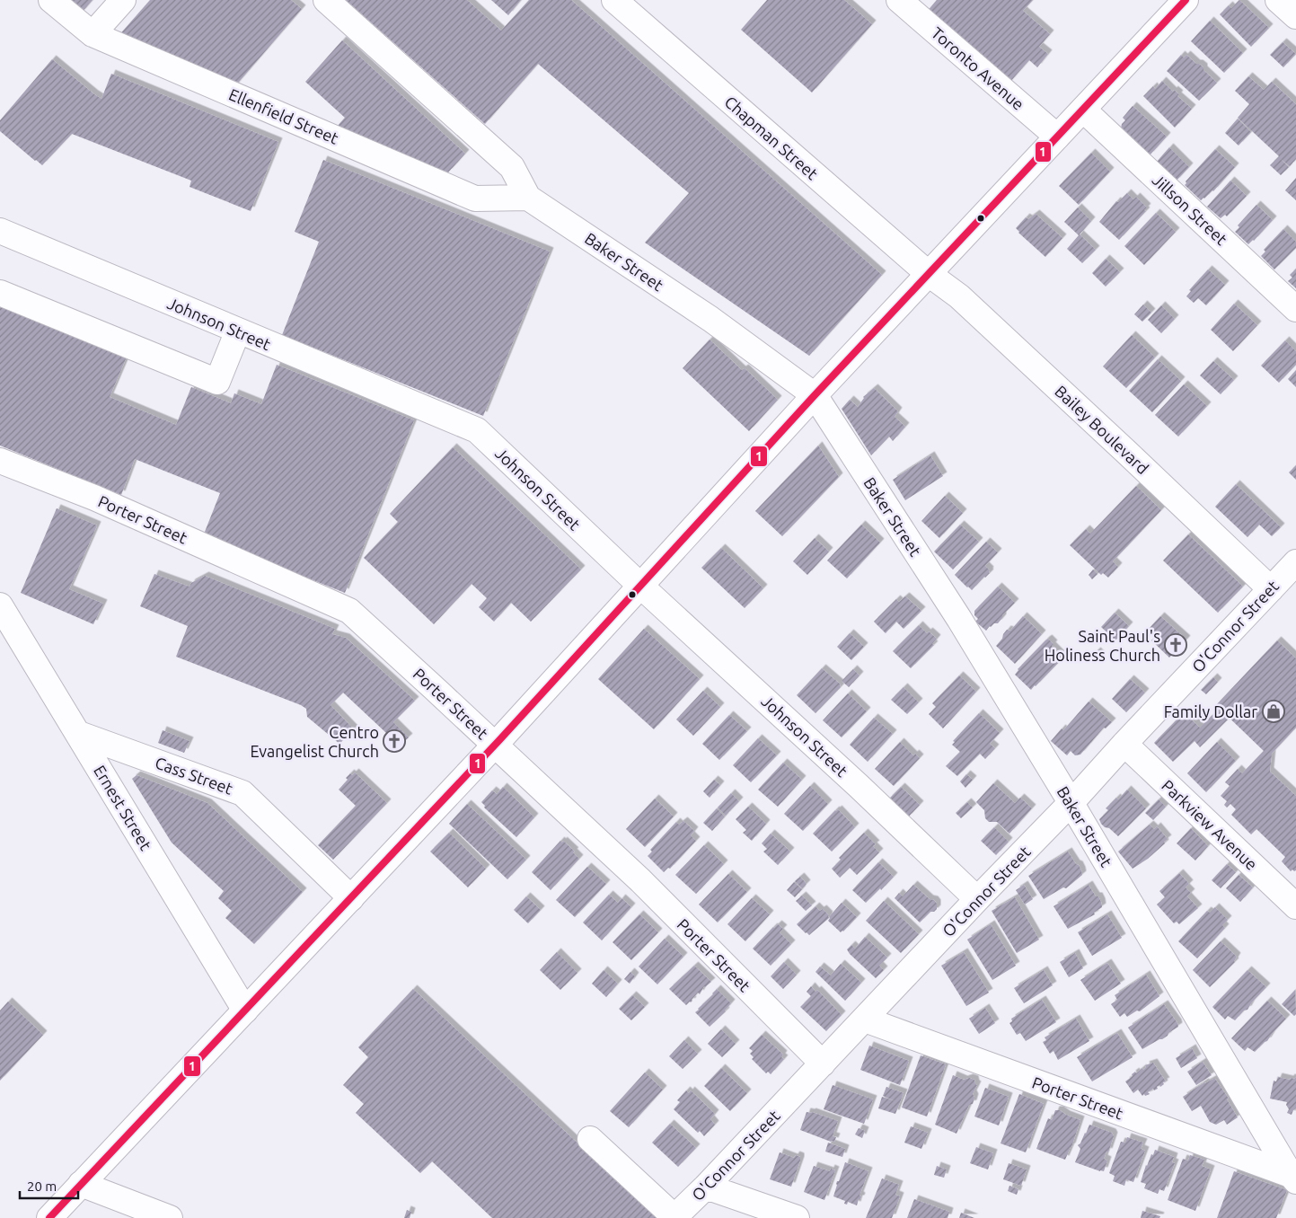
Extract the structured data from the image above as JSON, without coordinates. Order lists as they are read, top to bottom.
{
  "streets": {
    "street": [
      "Toronto Avenue",
      "Ellenfield Street",
      "Chapman Street",
      "Jillson Street",
      "Baker Street",
      "Johnson Street",
      "Bailey Boulevard",
      "Porter Street",
      "O'Connor Street",
      "Cass Street",
      "Ernest Street",
      "Parkview Avenue"
    ]
  },
  "crossings": [
    ["Ellenfield Street", "Baker Street"],
    ["Chapman Street", "Bailey Boulevard"],
    ["Baker Street", "Porter Street"],
    ["Baker Street", "O'Connor Street"],
    ["Johnson Street", "O'Connor Street"],
    ["Bailey Boulevard", "O'Connor Street"],
    ["Porter Street", "O'Connor Street"],
    ["O'Connor Street", "Parkview Avenue"],
    ["Cass Street", "Ernest Street"]
  ],
  "places": {
    "church": ["Saint Paul's Holiness Church", "Centro Evangelist Church"],
    "shop": ["Family Dollar"]
  },
  "lines": ["transit line 1"],
  "scale_bar": "20 m"
}
